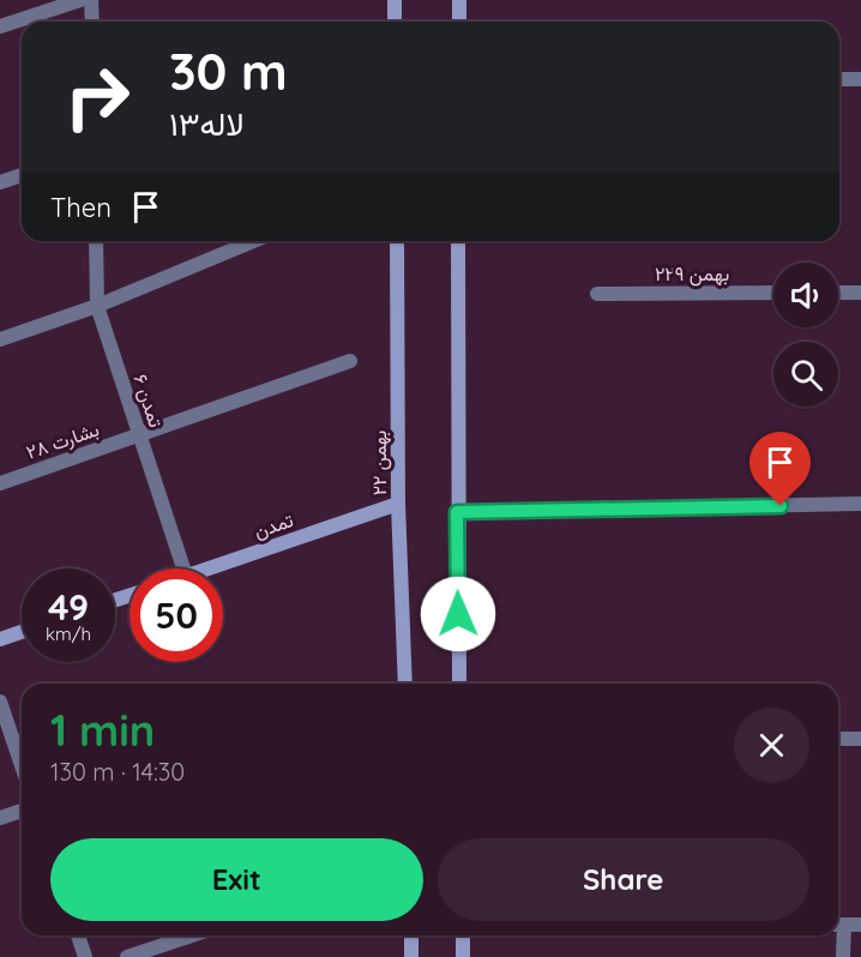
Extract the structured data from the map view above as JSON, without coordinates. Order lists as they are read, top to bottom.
{
  "streets": {
    "main road": ["۲۲ بهمن", "تمدن"],
    "street": ["۲۲بهمن ۹", "تمدن ۶", "بشارت ۲۸"]
  },
  "crossings": [
    ["تمدن ۶", "بشارت ۲۸"],
    ["۲۲ بهمن", "تمدن"]
  ],
  "page": {
    "turn": ["30 m", "لاله۱۳"],
    "then": "Then",
    "speed": "49 km/h",
    "limit": "50",
    "heading": ["1 min", "130 m · 14:30"],
    "buttons": ["Exit", "Share"]
  }
}
